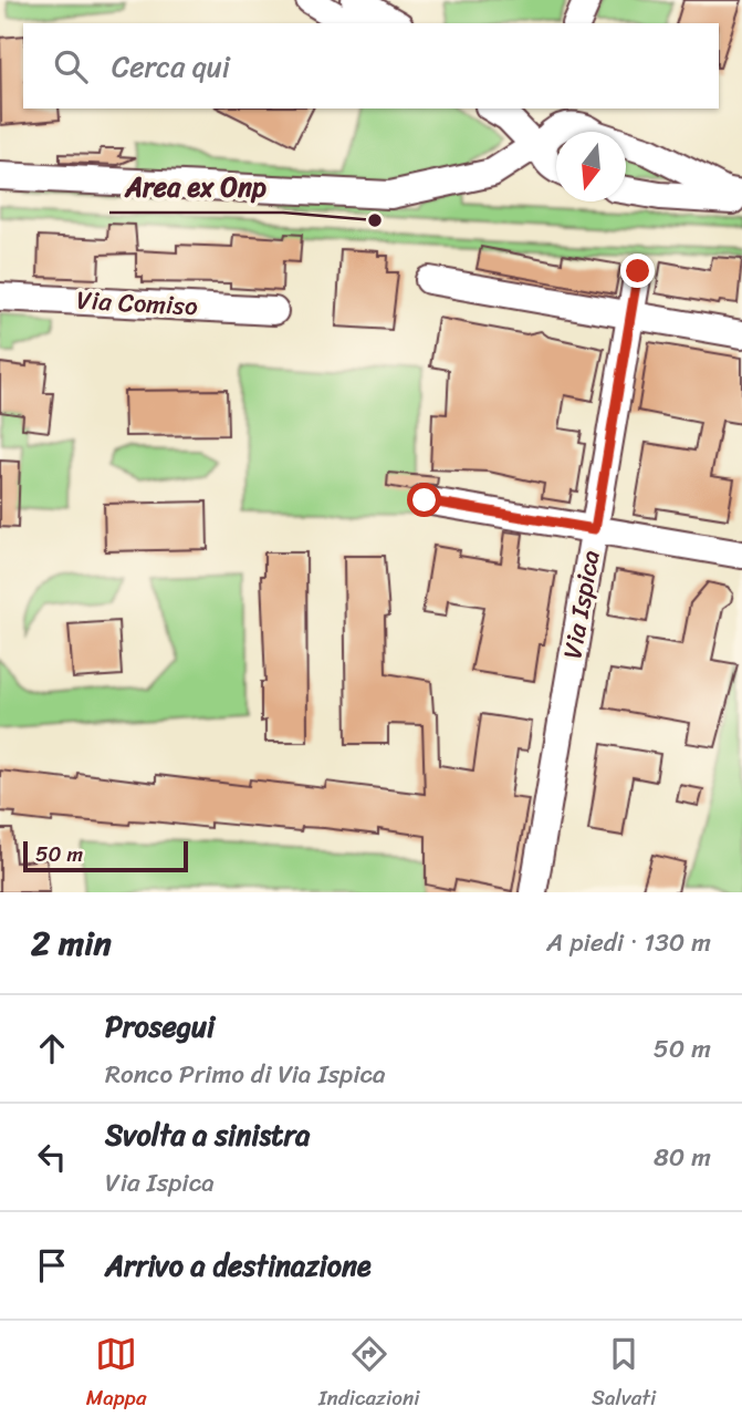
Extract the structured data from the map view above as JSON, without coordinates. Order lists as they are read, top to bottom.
{
  "streets": {
    "street": ["Via Comiso", "Via Ispica"]
  },
  "places": ["Area ex Onp"],
  "scale_bar": "50 m",
  "north": "bottom",
  "page": {
    "search": "Cerca qui",
    "scale": "50 m",
    "heading": ["2 min", "A piedi · 130 m"],
    "list": [
      ["Prosegui", "Ronco Primo di Via Ispica", "50 m"],
      ["Svolta a sinistra", "Via Ispica", "80 m"],
      "Arrivo a destinazione"
    ],
    "nav": ["Mappa", "Indicazioni", "Salvati"]
  }
}
